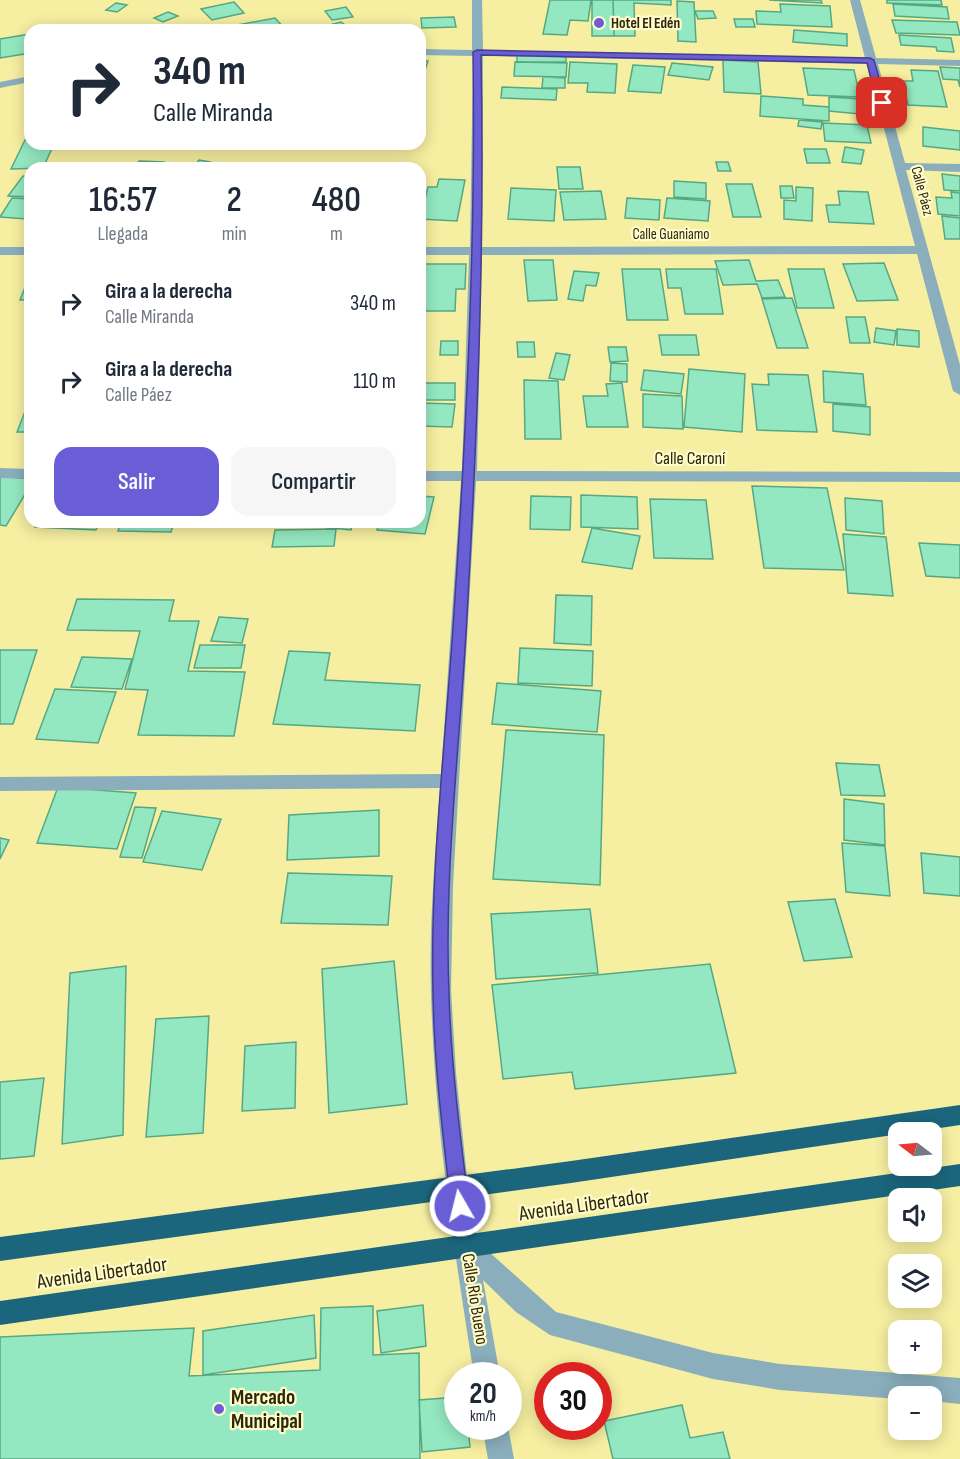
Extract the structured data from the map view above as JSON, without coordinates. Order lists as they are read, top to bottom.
{
  "streets": {
    "highway": ["Avenida Libertador"],
    "street": [
      "Calle Páez",
      "Calle Guaniamo",
      "Calle Caroní",
      "Calle Río Bueno"
    ]
  },
  "crossings": [
    ["Calle Páez", "Calle Guaniamo"],
    ["Calle Guaniamo", "Calle Río Bueno"],
    ["Calle Caroní", "Calle Río Bueno"],
    ["Avenida Libertador", "Calle Río Bueno"]
  ],
  "places": ["Hotel El Edén", "Mercado Municipal"],
  "north": "left",
  "page": {
    "turn": ["340 m", "Calle Miranda"],
    "eta": [
      "16:57",
      "Llegada",
      "2",
      "min",
      "480",
      "m"
    ],
    "list": [
      {
        "name": "Gira a la derecha",
        "note": "Calle Miranda",
        "value": "340 m"
      },
      {
        "name": "Gira a la derecha",
        "note": "Calle Páez",
        "value": "110 m"
      }
    ],
    "buttons": ["Salir", "Compartir"],
    "map_buttons": ["+", "−"],
    "speed": "20 km/h",
    "limit": "30"
  }
}
